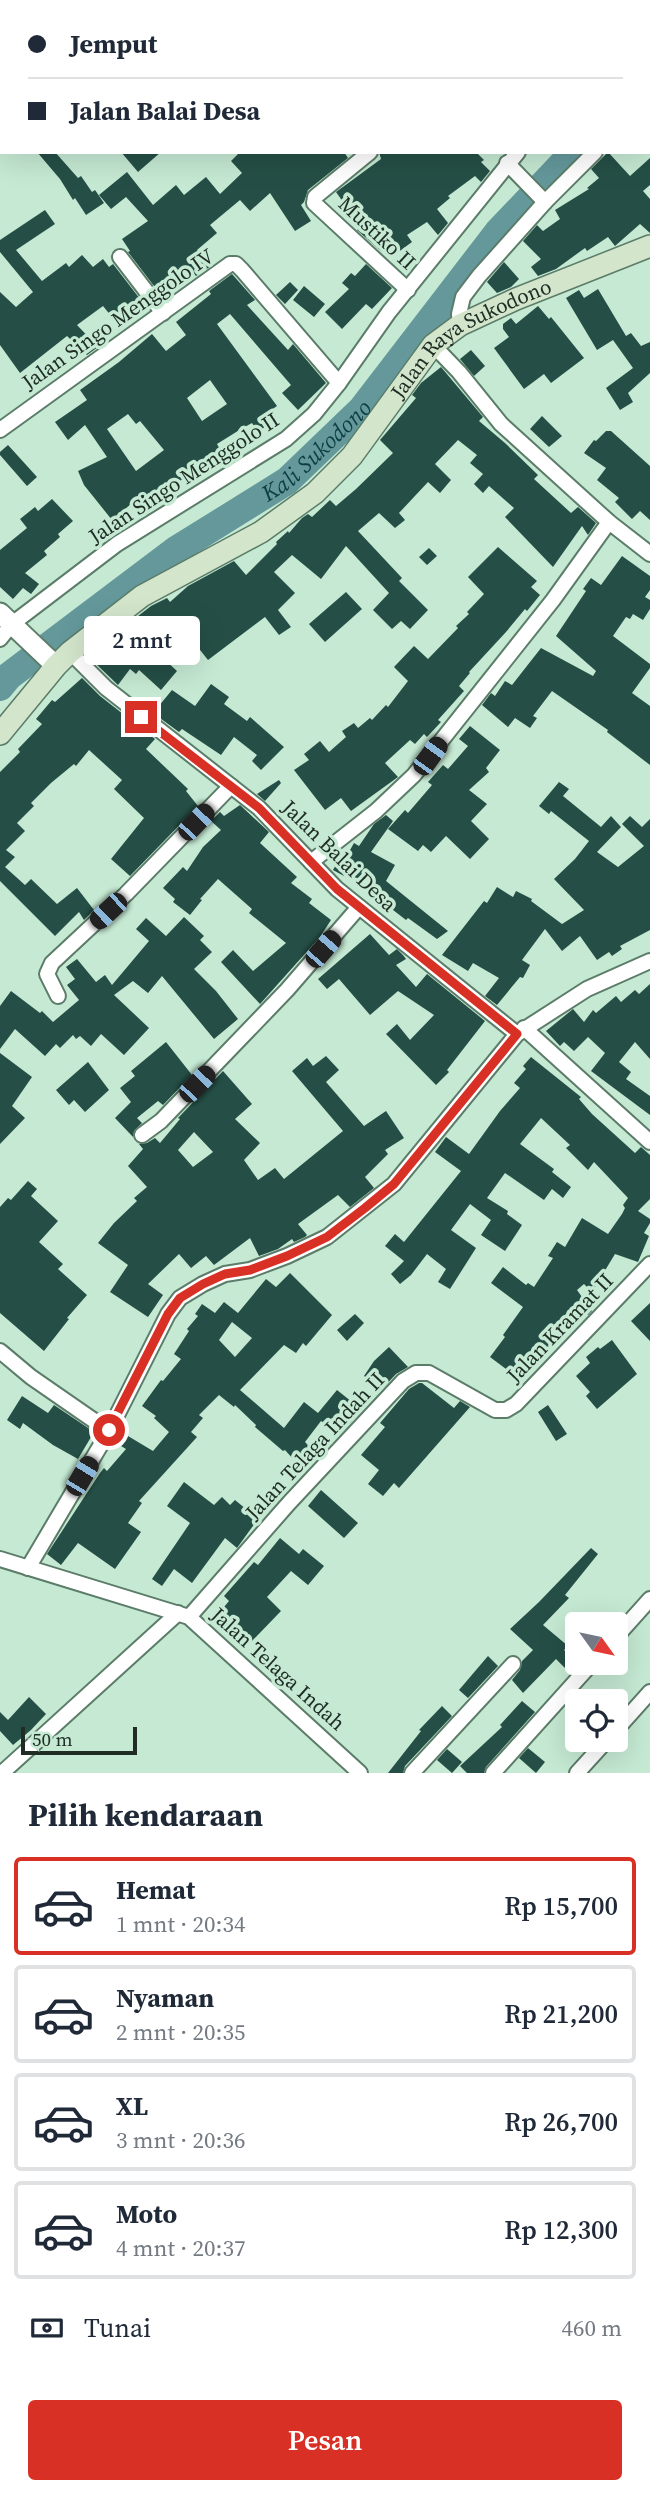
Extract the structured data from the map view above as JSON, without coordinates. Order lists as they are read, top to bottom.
{
  "streets": {
    "main road": ["Jalan Raya Sukodono"],
    "street": [
      "Mustiko II",
      "Jalan Singo Menggolo IV",
      "Jalan Singo Menggolo II",
      "Jalan Balai Desa",
      "Jalan Kramat II",
      "Jalan Telaga Indah II",
      "Jalan Telaga Indah"
    ]
  },
  "crossings": [
    ["Mustiko II", "Jalan Singo Menggolo II"],
    ["Jalan Singo Menggolo IV", "Jalan Singo Menggolo II"],
    ["Jalan Raya Sukodono", "Jalan Balai Desa"],
    ["Jalan Kramat II", "Jalan Telaga Indah II"],
    ["Jalan Telaga Indah II", "Jalan Telaga Indah"]
  ],
  "water": ["Kali Sukodono"],
  "scale_bar": "50 m",
  "north": "bottom right",
  "page": {
    "banner": ["Jemput", "Jalan Balai Desa"],
    "bubble": "2 mnt",
    "scale": "50 m",
    "heading": "Pilih kendaraan",
    "list": [
      {
        "name": "Hemat",
        "note": "1 mnt · 20:34",
        "value": "Rp 15,700"
      },
      {
        "name": "Nyaman",
        "note": "2 mnt · 20:35",
        "value": "Rp 21,200"
      },
      {
        "name": "XL",
        "note": "3 mnt · 20:36",
        "value": "Rp 26,700"
      },
      {
        "name": "Moto",
        "note": "4 mnt · 20:37",
        "value": "Rp 12,300"
      }
    ],
    "pay": ["Tunai", "460 m"],
    "buttons": "Pesan"
  }
}
